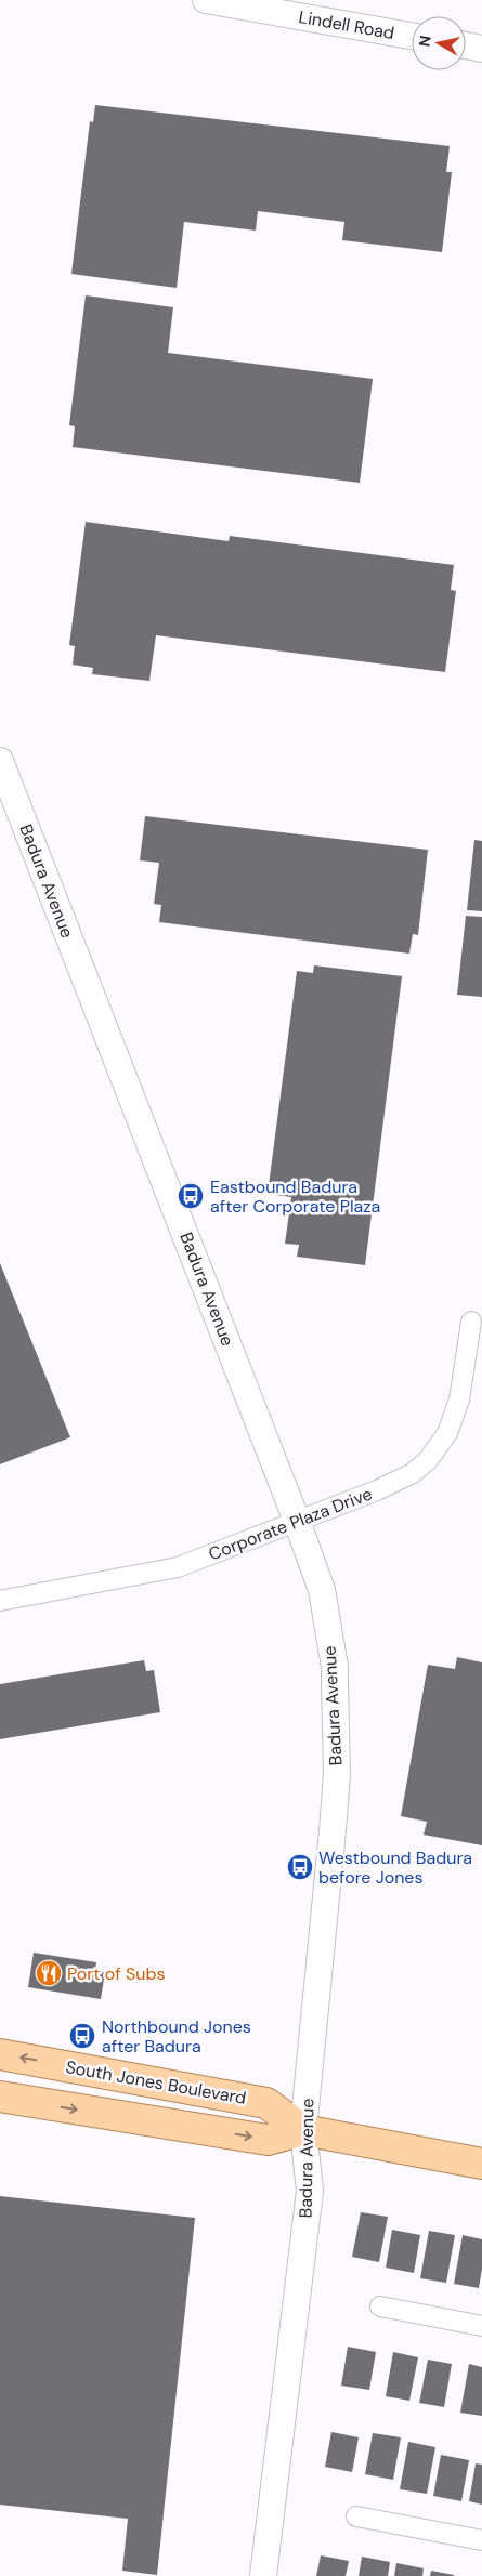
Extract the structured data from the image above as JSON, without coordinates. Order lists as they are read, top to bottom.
{
  "streets": {
    "main road": ["Lindell Road", "Badura Avenue", "South Jones Boulevard"],
    "street": ["Corporate Plaza Drive"]
  },
  "crossings": [
    ["Badura Avenue", "Corporate Plaza Drive"],
    ["Badura Avenue", "South Jones Boulevard"]
  ],
  "places": {
    "bus stop": ["Eastbound Badura after Corporate Plaza", "Westbound Badura before Jones", "Northbound Jones after Badura"],
    "restaurant": ["Port of Subs"]
  },
  "north": "left"
}
